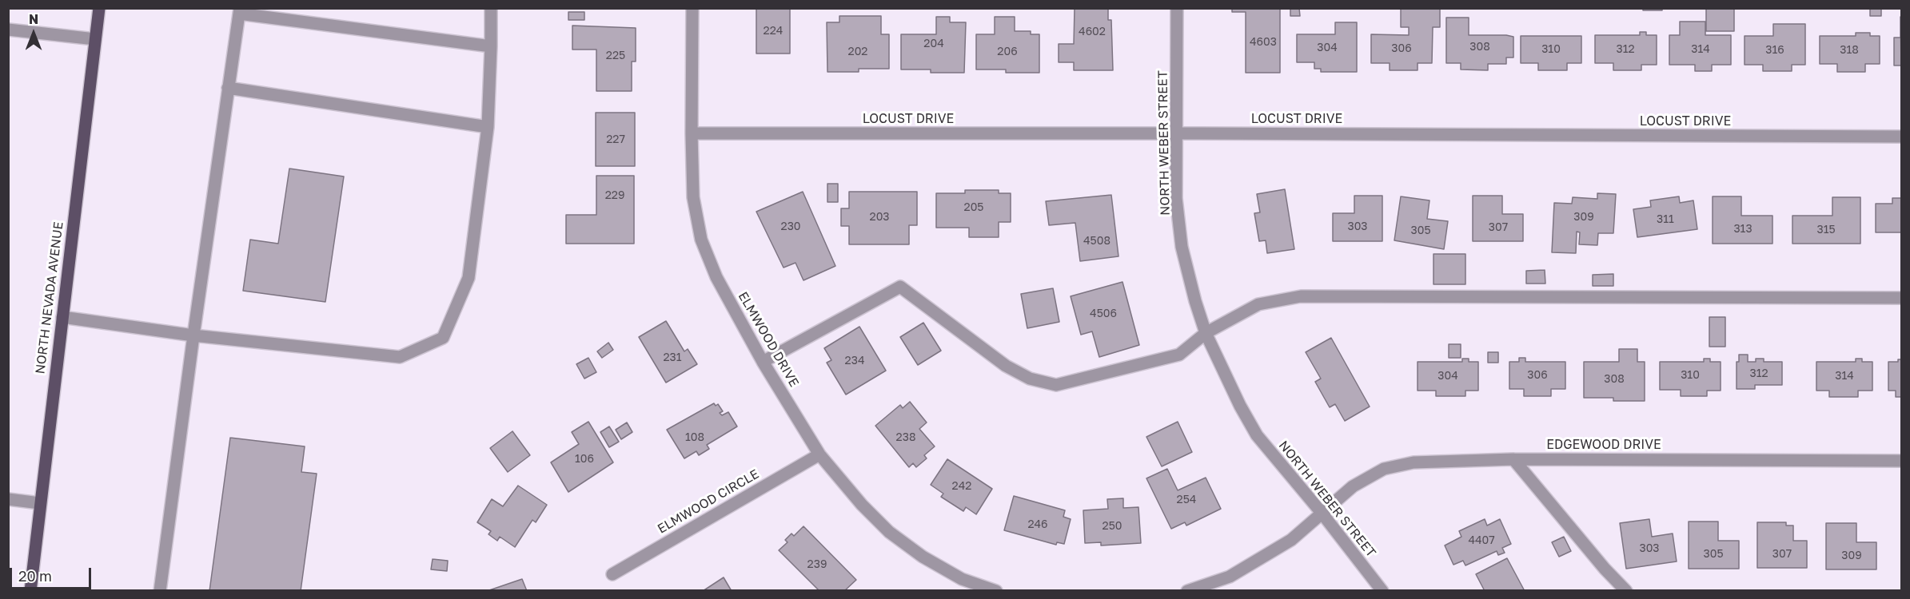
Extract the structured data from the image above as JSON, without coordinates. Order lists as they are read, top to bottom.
{
  "streets": {
    "main road": ["NORTH NEVADA AVENUE"],
    "street": [
      "LOCUST DRIVE",
      "NORTH WEBER STREET",
      "ELMWOOD DRIVE",
      "EDGEWOOD DRIVE",
      "ELMWOOD CIRCLE"
    ]
  },
  "crossings": [
    ["LOCUST DRIVE", "NORTH WEBER STREET"],
    ["LOCUST DRIVE", "ELMWOOD DRIVE"],
    ["NORTH WEBER STREET", "EDGEWOOD DRIVE"],
    ["ELMWOOD DRIVE", "ELMWOOD CIRCLE"]
  ],
  "house_numbers": [
    "224",
    "4602",
    "4603",
    "204",
    "308",
    "304",
    "306",
    "310",
    "312",
    "314",
    "316",
    "318",
    "202",
    "206",
    "225",
    "227",
    "229",
    "205",
    "203",
    "309",
    "311",
    "230",
    "303",
    "307",
    "313",
    "315",
    "305",
    "4508",
    "4506",
    "231",
    "234",
    "312",
    "306",
    "310",
    "304",
    "314",
    "308",
    "108",
    "238",
    "106",
    "242",
    "254",
    "246",
    "250",
    "4407",
    "303",
    "305",
    "307",
    "309",
    "239"
  ],
  "scale_bar": "20 m",
  "north": "top"
}
